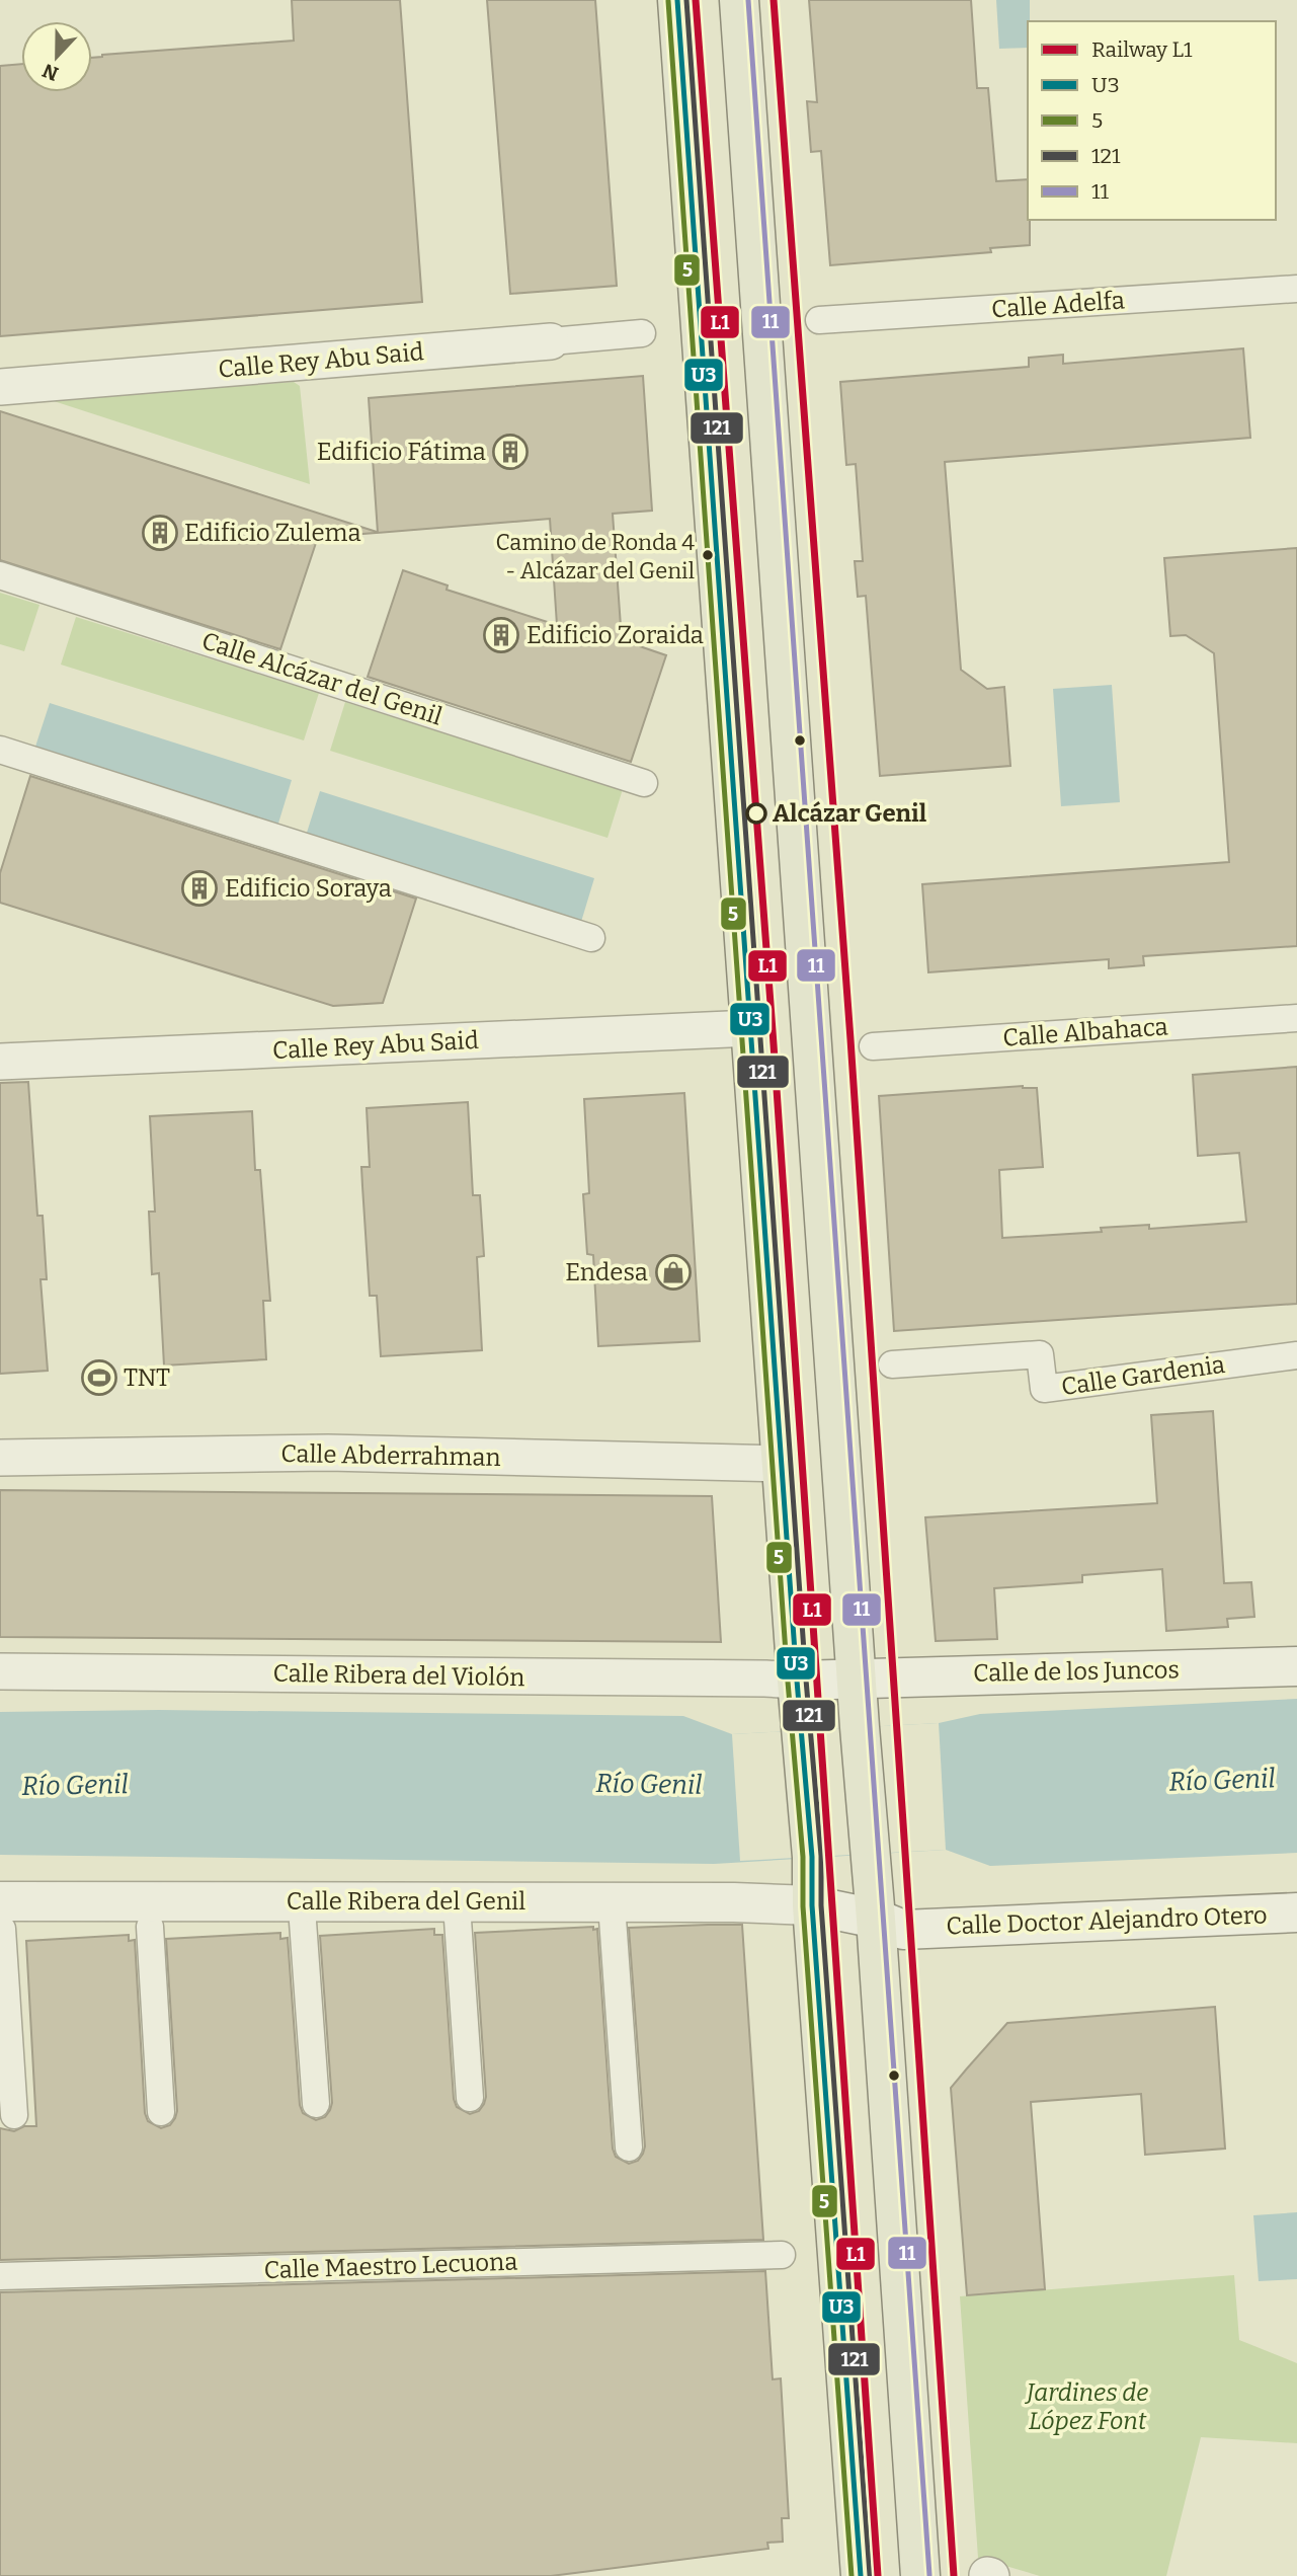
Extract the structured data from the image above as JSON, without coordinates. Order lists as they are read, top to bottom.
{
  "streets": {
    "main road": ["Calle de los Juncos", "Calle Ribera del Genil", "Calle Doctor Alejandro Otero"],
    "street": [
      "Calle Adelfa",
      "Calle Rey Abu Said",
      "Calle Alcázar del Genil",
      "Calle Albahaca",
      "Calle Gardenia",
      "Calle Abderrahman",
      "Calle Ribera del Violón",
      "Calle Maestro Lecuona"
    ]
  },
  "crossings": [
    ["Calle de los Juncos", "Calle Ribera del Violón"],
    ["Calle Ribera del Genil", "Calle Doctor Alejandro Otero"]
  ],
  "water": ["Río Genil"],
  "parks": ["Jardines de López Font"],
  "places": {
    "building": [
      "Edificio Fátima",
      "Edificio Zulema",
      "Edificio Zoraida",
      "Edificio Soraya"
    ],
    "other": ["Camino de Ronda 4 - Alcázar del Genil", "Alcázar Genil"],
    "shop": ["Endesa"],
    "sports": ["TNT"]
  },
  "lines": [
    "rail line L1",
    "transit line U3",
    "transit line 121",
    "transit line 11",
    "transit line 5"
  ],
  "legend": [
    "Railway L1",
    "U3",
    "5",
    "121",
    "11"
  ],
  "north": "bottom"
}
